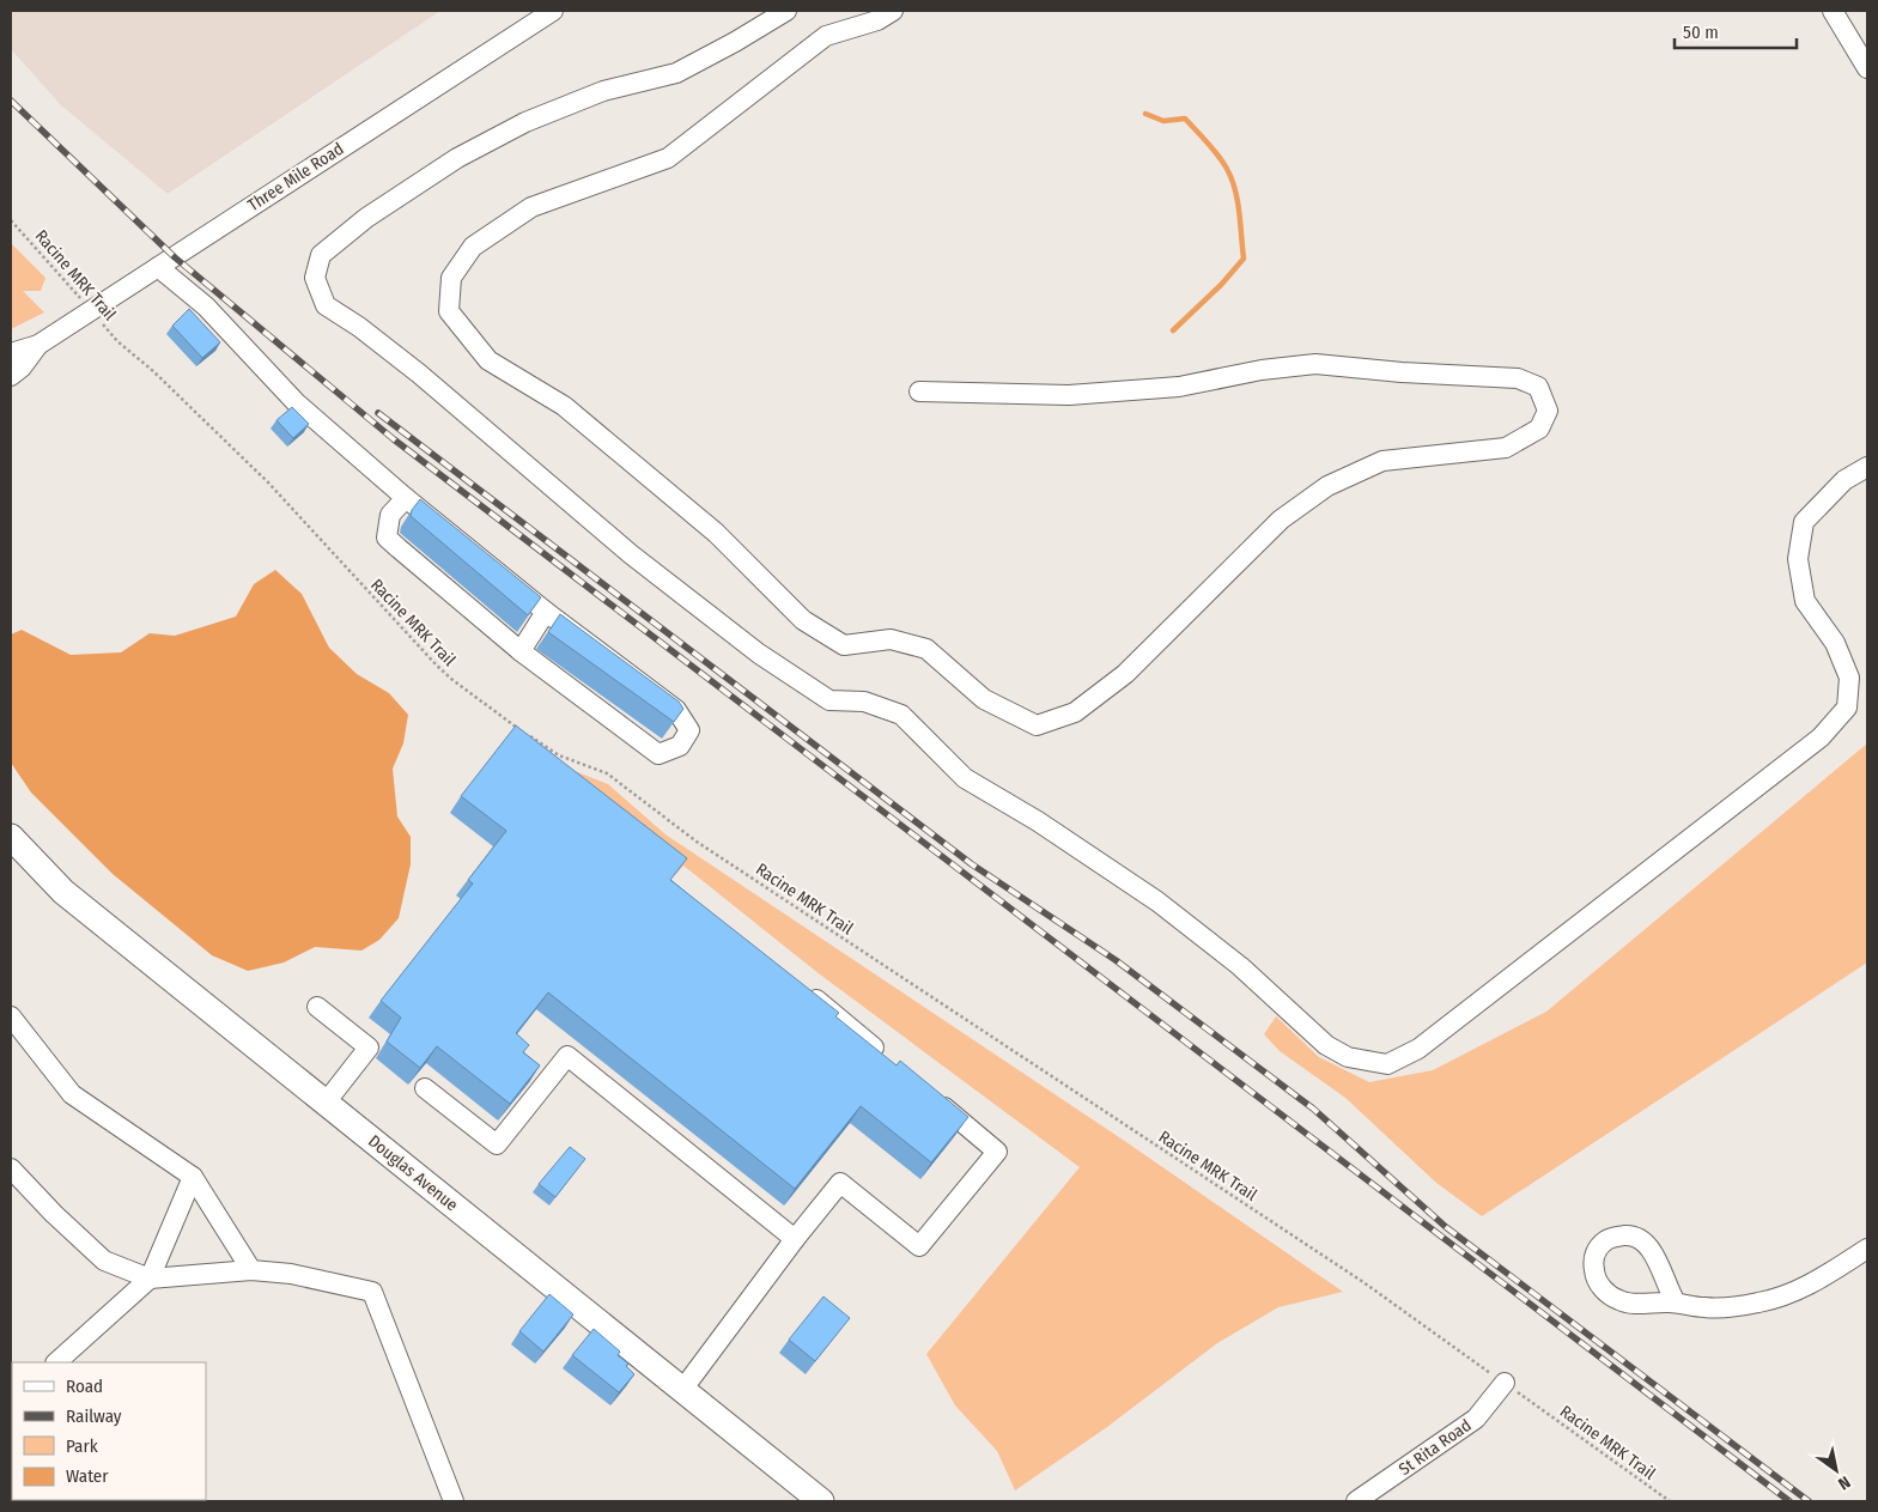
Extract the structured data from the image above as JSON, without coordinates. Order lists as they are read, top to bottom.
{
  "streets": {
    "main road": ["Douglas Avenue"],
    "street": ["Three Mile Road", "St Rita Road"],
    "path": ["Racine MRK Trail"]
  },
  "crossings": [
    ["Three Mile Road", "Racine MRK Trail"],
    ["Racine MRK Trail", "St Rita Road"]
  ],
  "legend": [
    "Road",
    "Railway",
    "Park",
    "Water"
  ],
  "scale_bar": "50 m",
  "north": "bottom right"
}
